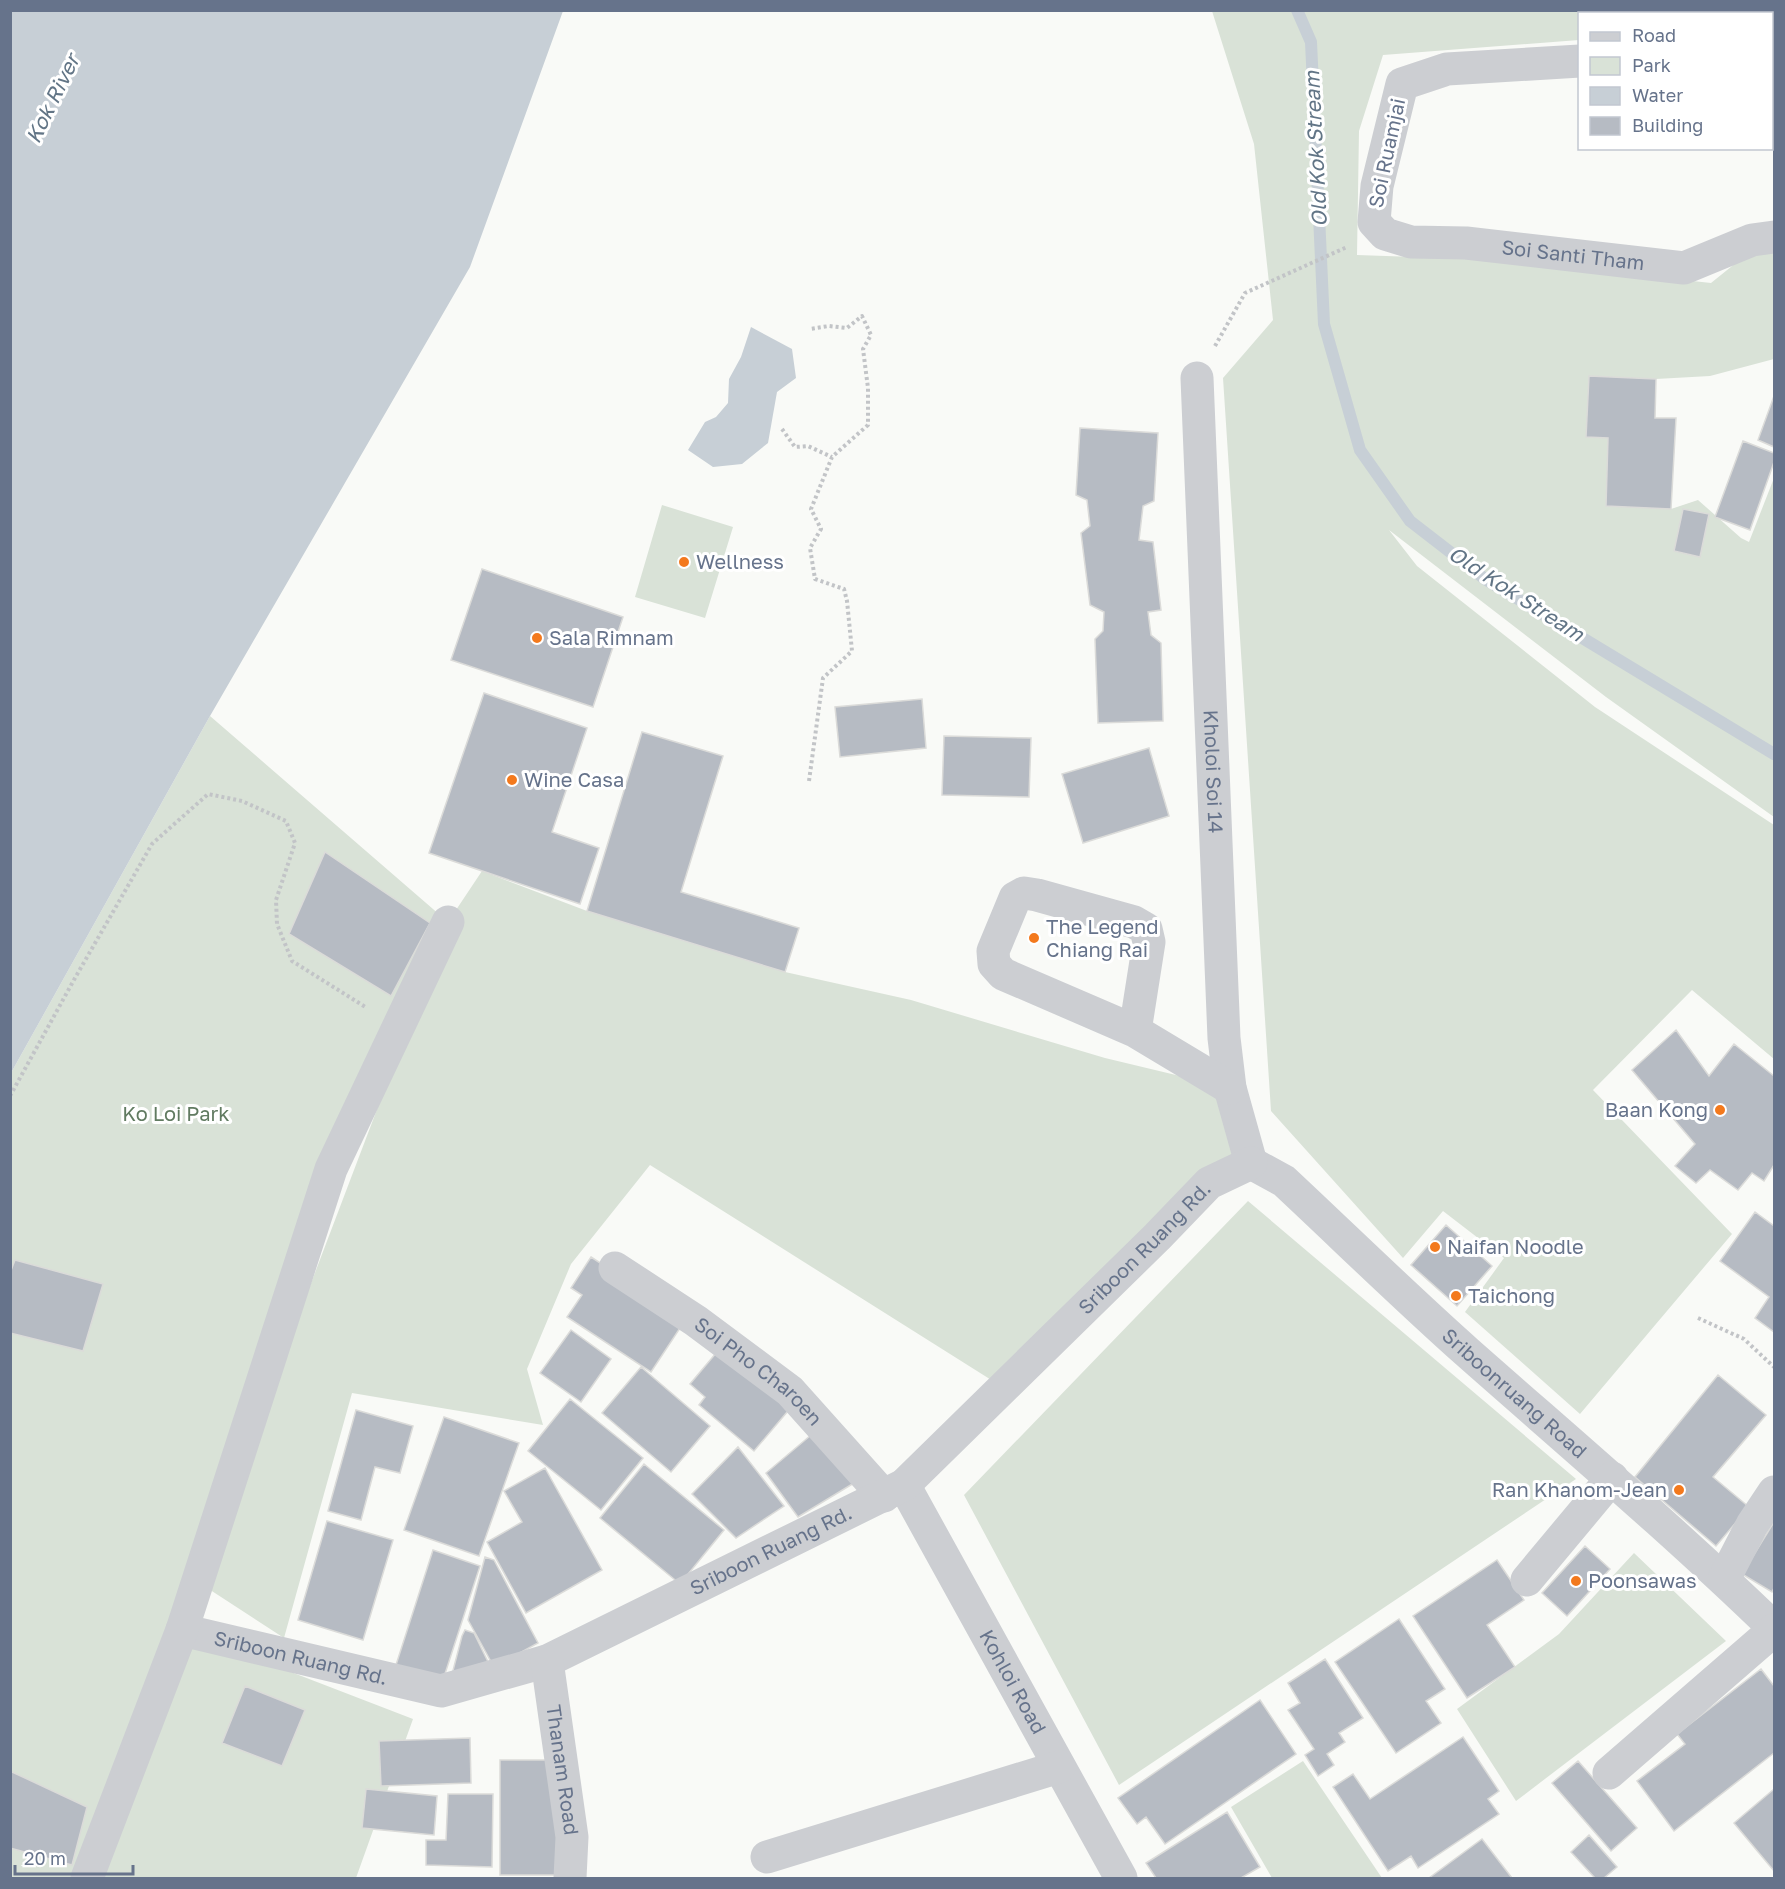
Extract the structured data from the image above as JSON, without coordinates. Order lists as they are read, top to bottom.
{
  "streets": {
    "street": [
      "Soi Ruamjai",
      "Soi Santi Tham",
      "Kholoi Soi 14",
      "Sriboon Ruang Rd.",
      "Soi Pho Charoen",
      "Sriboonruang Road",
      "Kohloi Road",
      "Thanam Road"
    ]
  },
  "crossings": [
    ["Soi Ruamjai", "Soi Santi Tham"],
    ["Kholoi Soi 14", "Sriboon Ruang Rd."],
    ["Kholoi Soi 14", "Sriboonruang Road"],
    ["Sriboon Ruang Rd.", "Soi Pho Charoen"],
    ["Sriboon Ruang Rd.", "Sriboonruang Road"],
    ["Sriboon Ruang Rd.", "Kohloi Road"],
    ["Sriboon Ruang Rd.", "Thanam Road"],
    ["Soi Pho Charoen", "Kohloi Road"]
  ],
  "water": ["Kok River", "Old Kok Stream"],
  "parks": ["Ko Loi Park"],
  "places": [
    "Wellness",
    "Sala Rimnam",
    "Wine Casa",
    "The Legend Chiang Rai",
    "Baan Kong",
    "Naifan Noodle",
    "Taichong",
    "Ran Khanom-Jean",
    "Poonsawas"
  ],
  "legend": [
    "Road",
    "Park",
    "Water",
    "Building"
  ],
  "scale_bar": "20 m"
}
